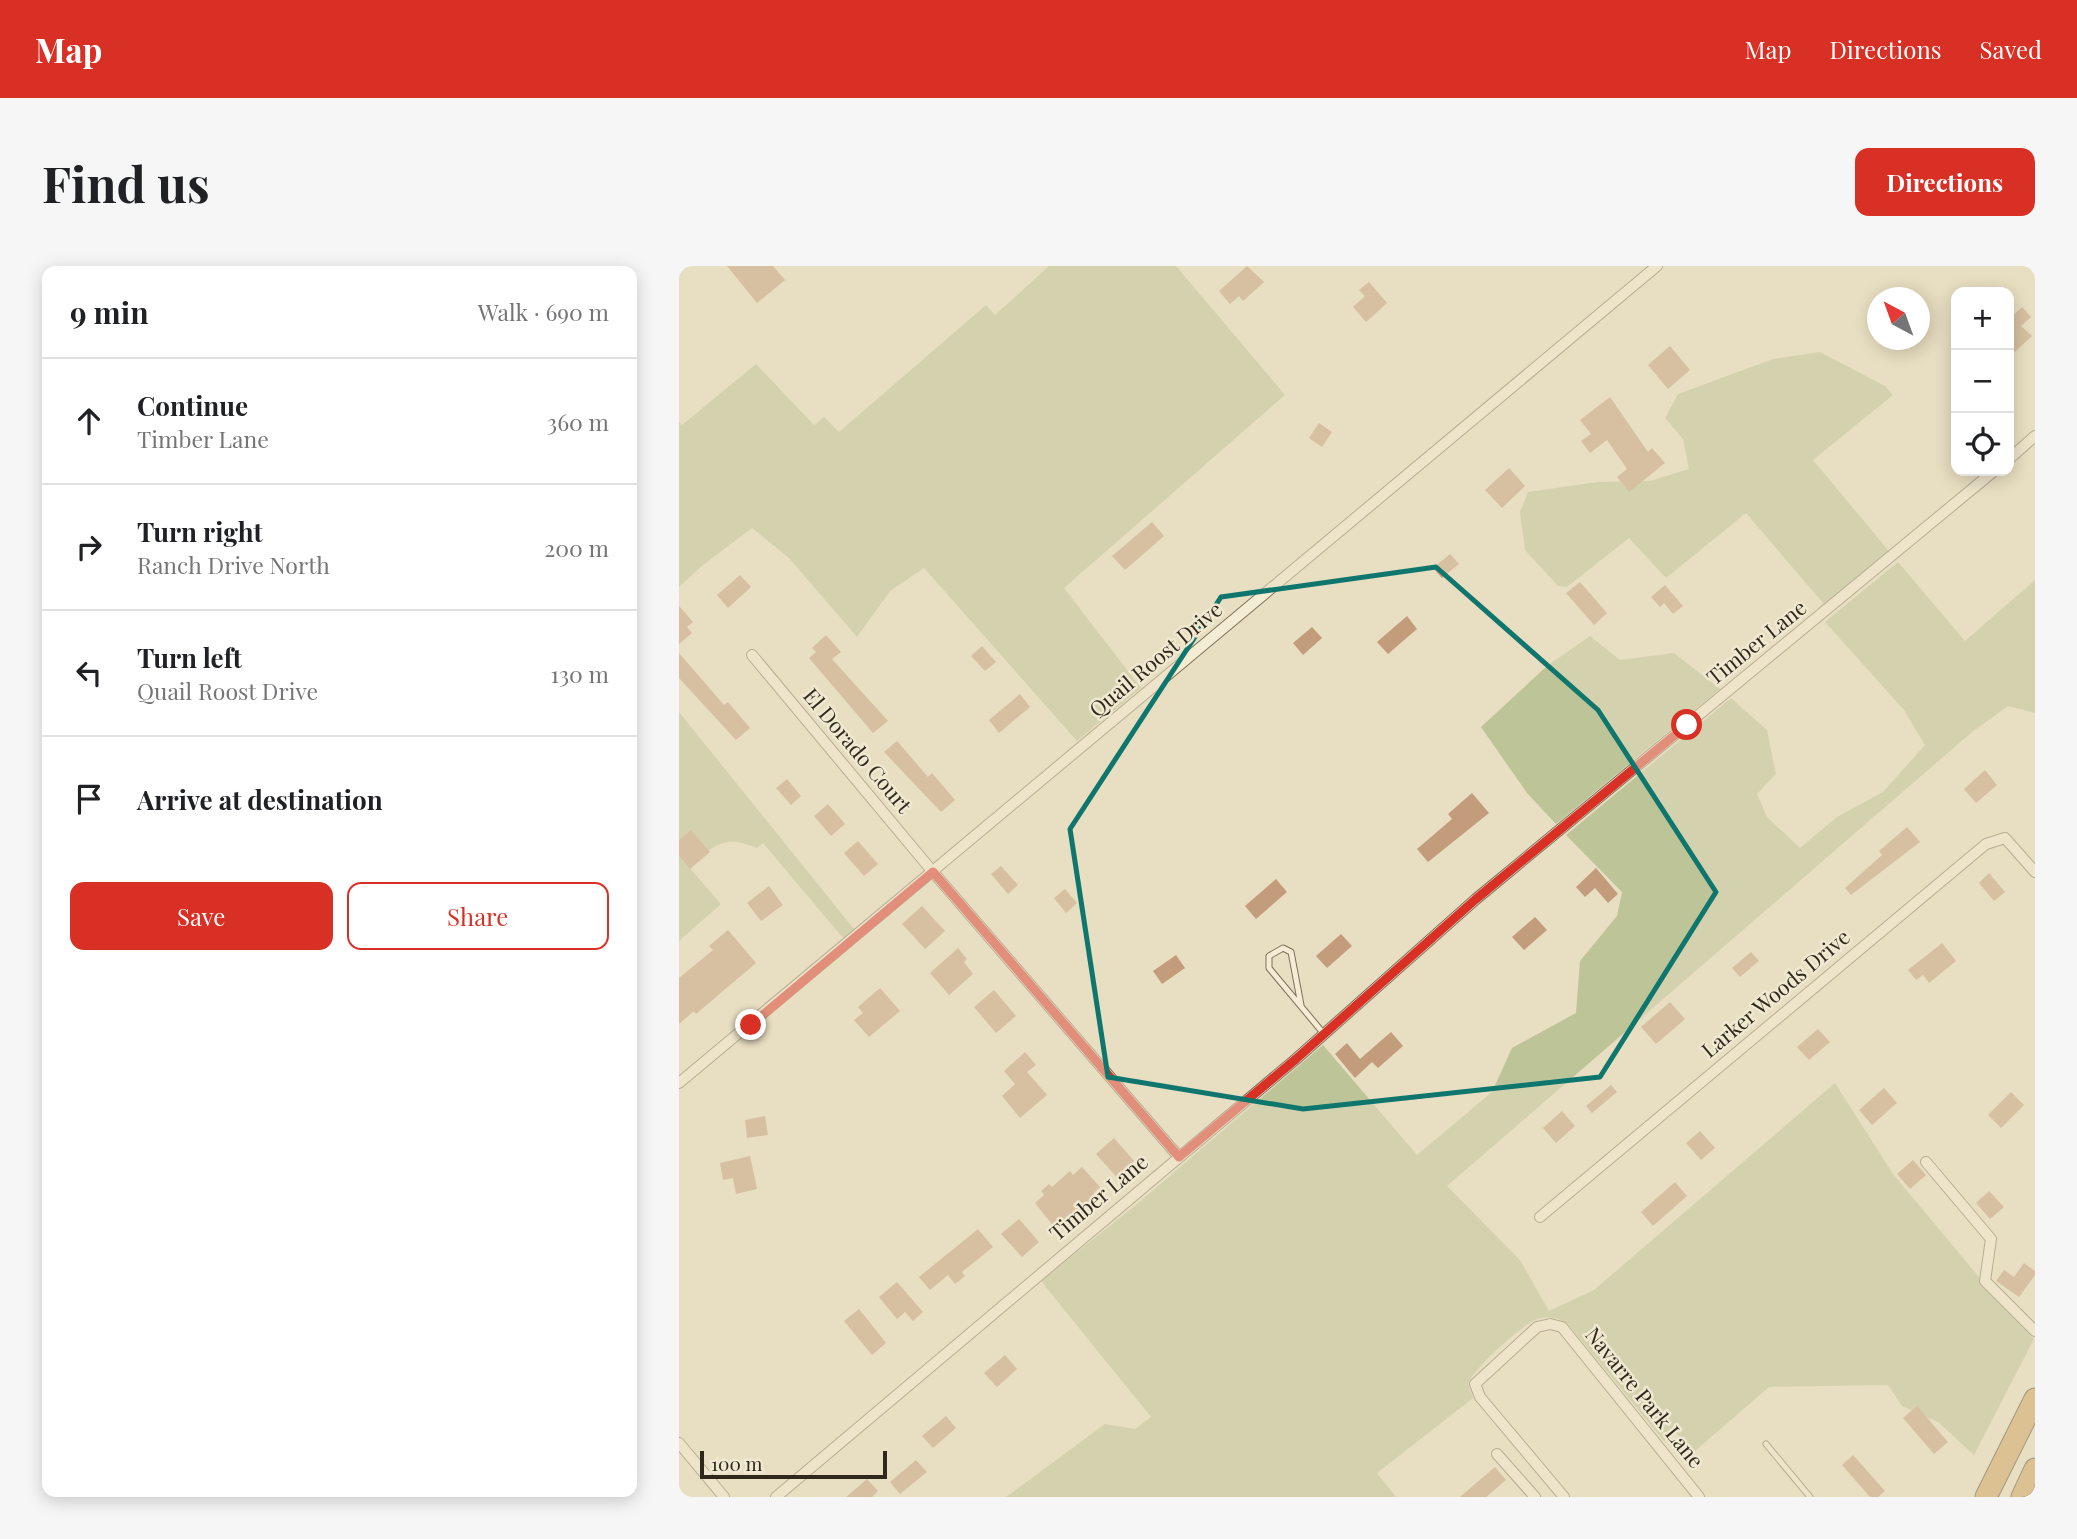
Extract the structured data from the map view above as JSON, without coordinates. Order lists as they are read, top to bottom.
{
  "streets": {
    "street": [
      "Timber Lane",
      "Quail Roost Drive",
      "El Dorado Court",
      "Larker Woods Drive",
      "Navarre Park Lane"
    ]
  },
  "crossings": [
    ["Timber Lane", "El Dorado Court"],
    ["Quail Roost Drive", "El Dorado Court"]
  ],
  "scale_bar": "100 m",
  "north": "top left",
  "page": {
    "header": "Map",
    "nav": ["Map", "Directions", "Saved"],
    "buttons": [
      "Directions",
      ["Save", "Share"]
    ],
    "title": "Find us",
    "heading": ["9 min", "Walk · 690 m"],
    "map_buttons": ["+", "−"],
    "list": [
      ["Continue", "Timber Lane", "360 m"],
      ["Turn right", "Ranch Drive North", "200 m"],
      ["Turn left", "Quail Roost Drive", "130 m"],
      "Arrive at destination"
    ],
    "scale": "100 m"
  }
}
